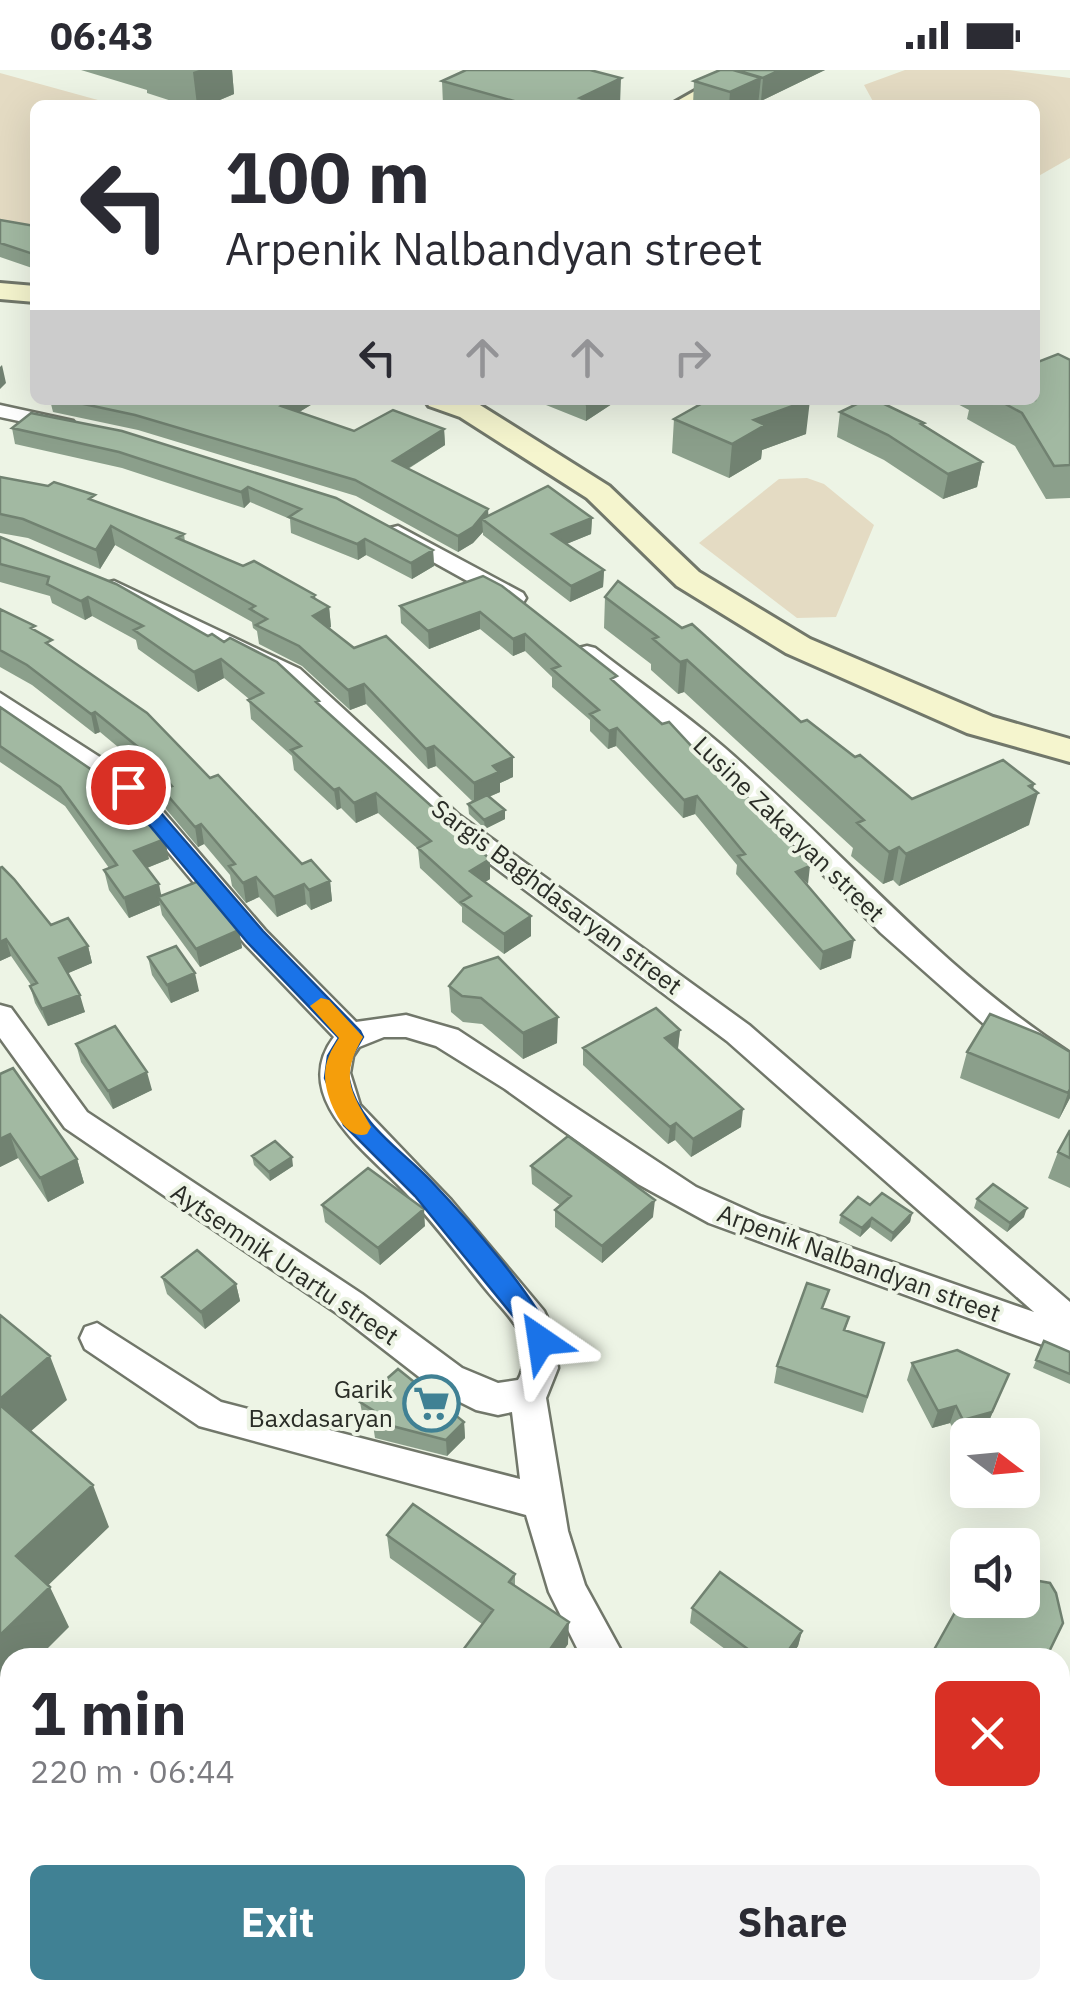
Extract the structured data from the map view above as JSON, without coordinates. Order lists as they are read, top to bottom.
{
  "streets": {
    "street": [
      "Lusine Zakaryan street",
      "Sargis Baghdasaryan street",
      "Arpenik Nalbandyan street",
      "Aytsemnik Urartu street"
    ]
  },
  "places": {
    "supermarket": ["Garik Baxdasaryan"]
  },
  "north": "right",
  "page": {
    "status": "06:43",
    "turn": ["100 m", "Arpenik Nalbandyan street"],
    "heading": ["1 min", "220 m · 06:44"],
    "buttons": ["Exit", "Share"]
  }
}
